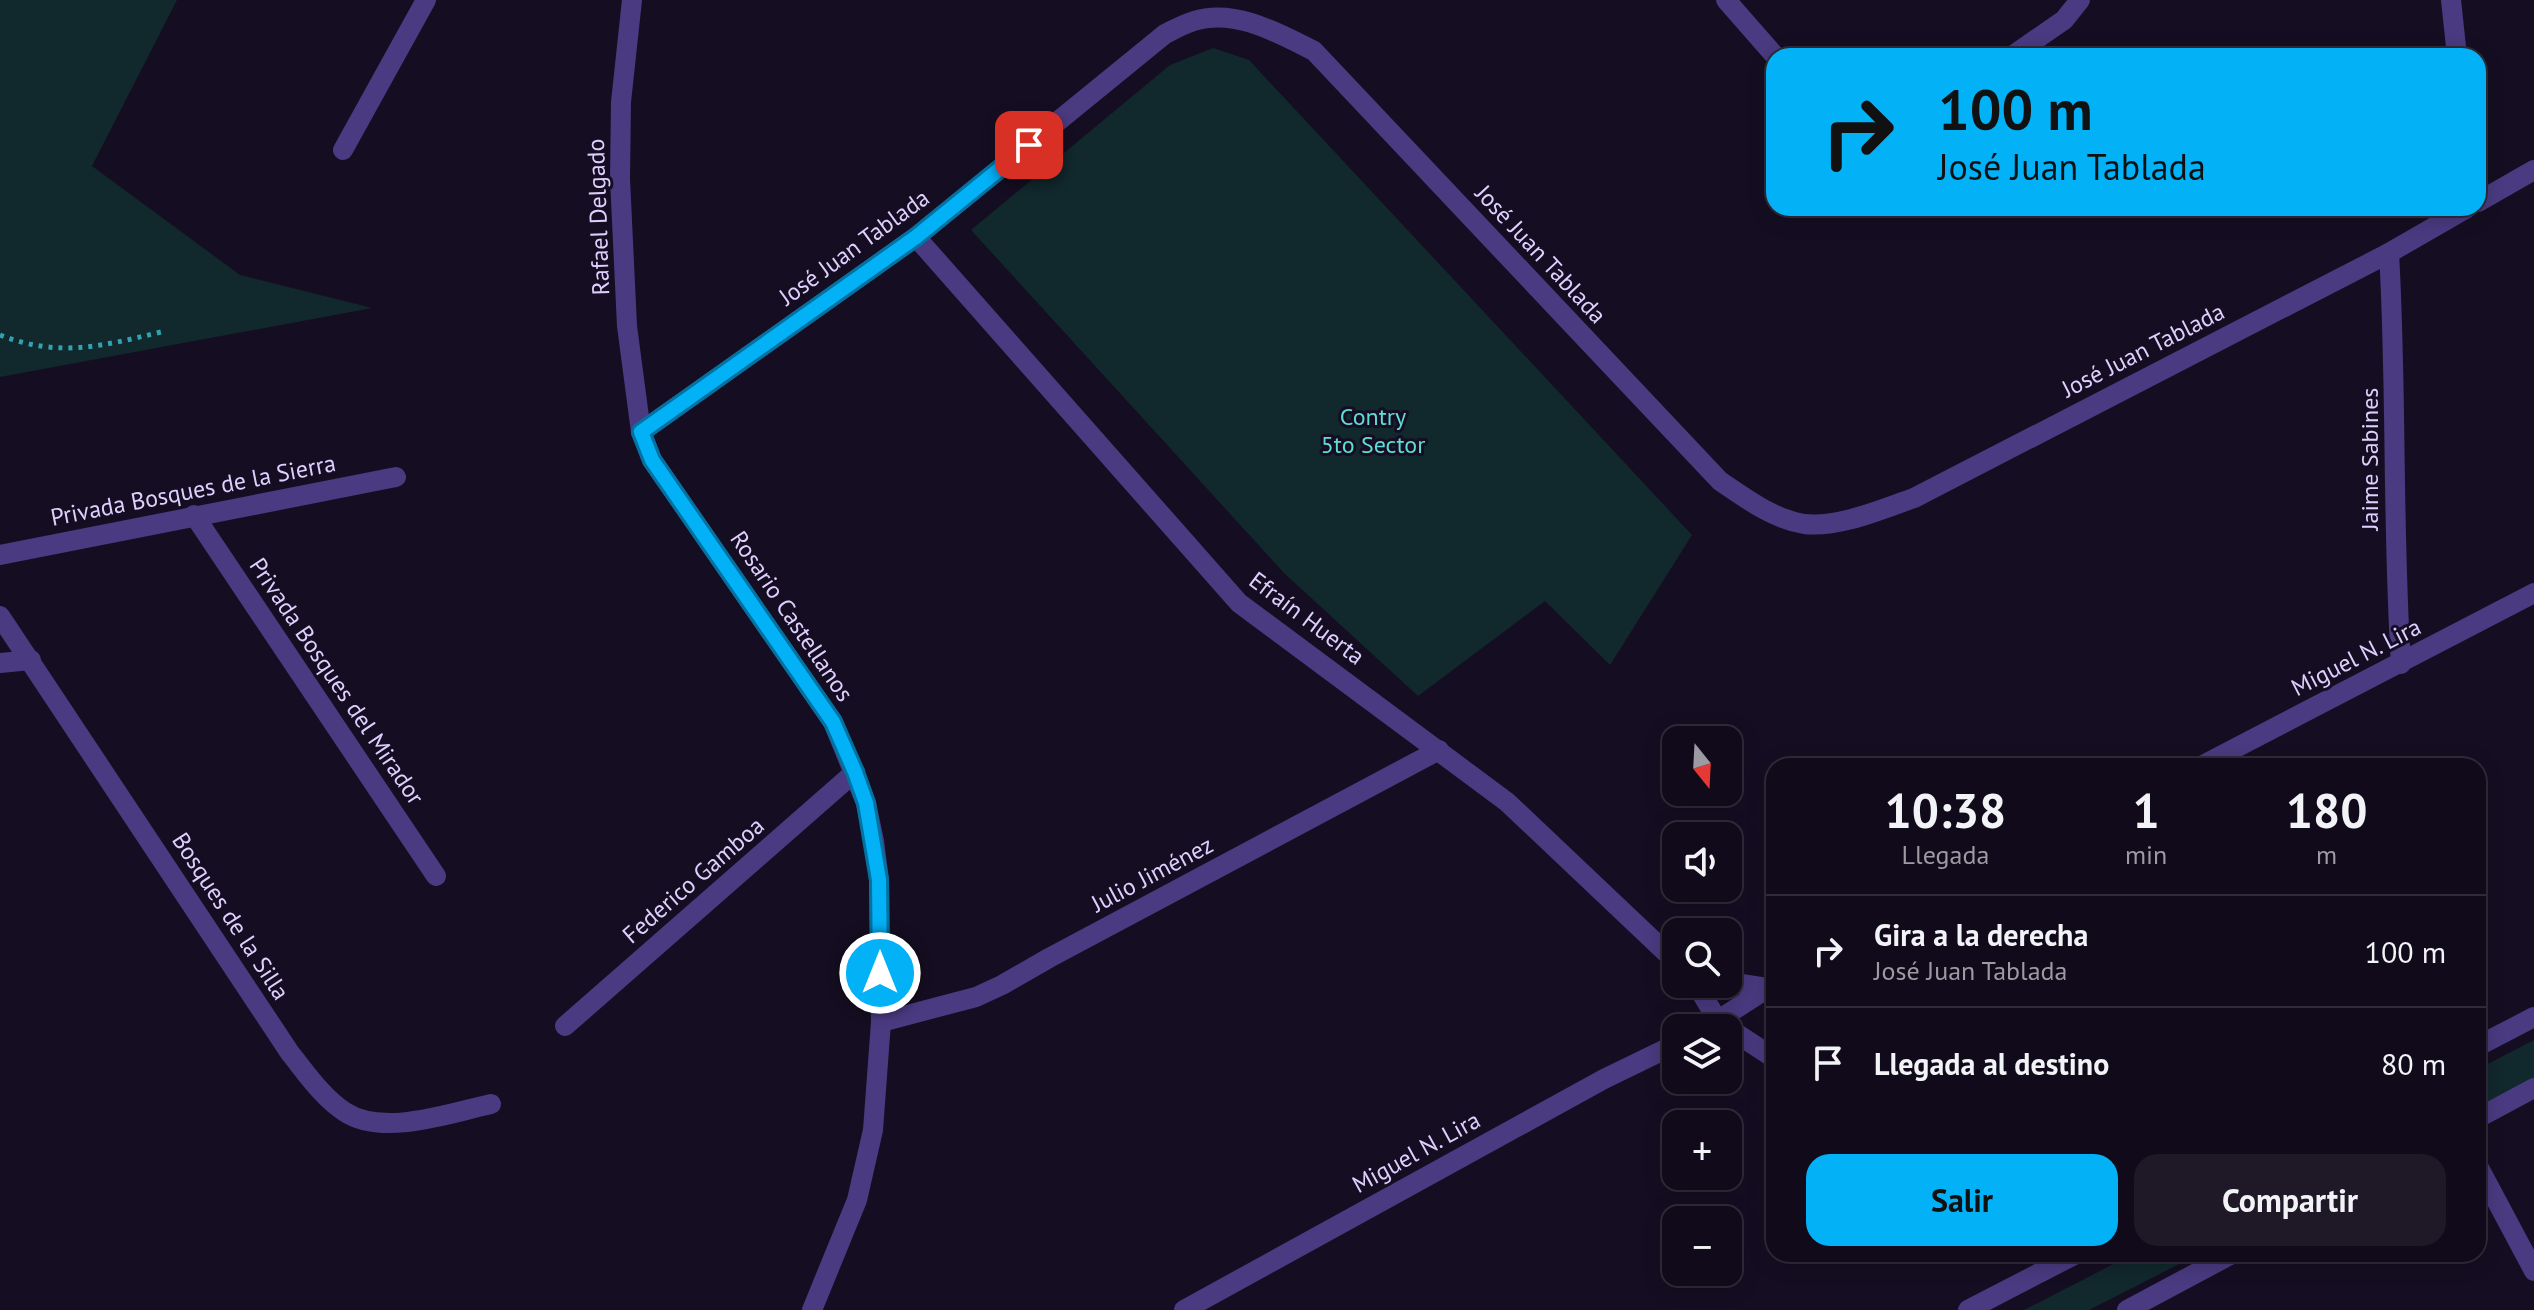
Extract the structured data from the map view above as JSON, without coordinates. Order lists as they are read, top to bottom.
{
  "streets": {
    "street": [
      "Rafael Delgado",
      "José Juan Tablada",
      "Jaime Sabines",
      "Privada Bosques de la Sierra",
      "Rosario Castellanos",
      "Efraín Huerta",
      "Miguel N. Lira",
      "Privada Bosques del Mirador",
      "Julio Jiménez",
      "Federico Gamboa",
      "Bosques de la Silla"
    ]
  },
  "crossings": [
    ["Rafael Delgado", "José Juan Tablada"],
    ["Rafael Delgado", "Rosario Castellanos"],
    ["José Juan Tablada", "Jaime Sabines"],
    ["José Juan Tablada", "Rosario Castellanos"],
    ["José Juan Tablada", "Efraín Huerta"],
    ["Jaime Sabines", "Miguel N. Lira"],
    ["Privada Bosques de la Sierra", "Privada Bosques del Mirador"],
    ["Rosario Castellanos", "Julio Jiménez"],
    ["Rosario Castellanos", "Federico Gamboa"],
    ["Efraín Huerta", "Julio Jiménez"]
  ],
  "parks": ["Contry 5to Sector"],
  "north": "bottom",
  "page": {
    "turn": ["100 m", "José Juan Tablada"],
    "map_buttons": ["+", "−"],
    "eta": [
      "10:38",
      "Llegada",
      "1",
      "min",
      "180",
      "m"
    ],
    "list": [
      {
        "name": "Gira a la derecha",
        "note": "José Juan Tablada",
        "value": "100 m"
      },
      {
        "name": "Llegada al destino",
        "value": "80 m"
      }
    ],
    "buttons": ["Salir", "Compartir"]
  }
}
